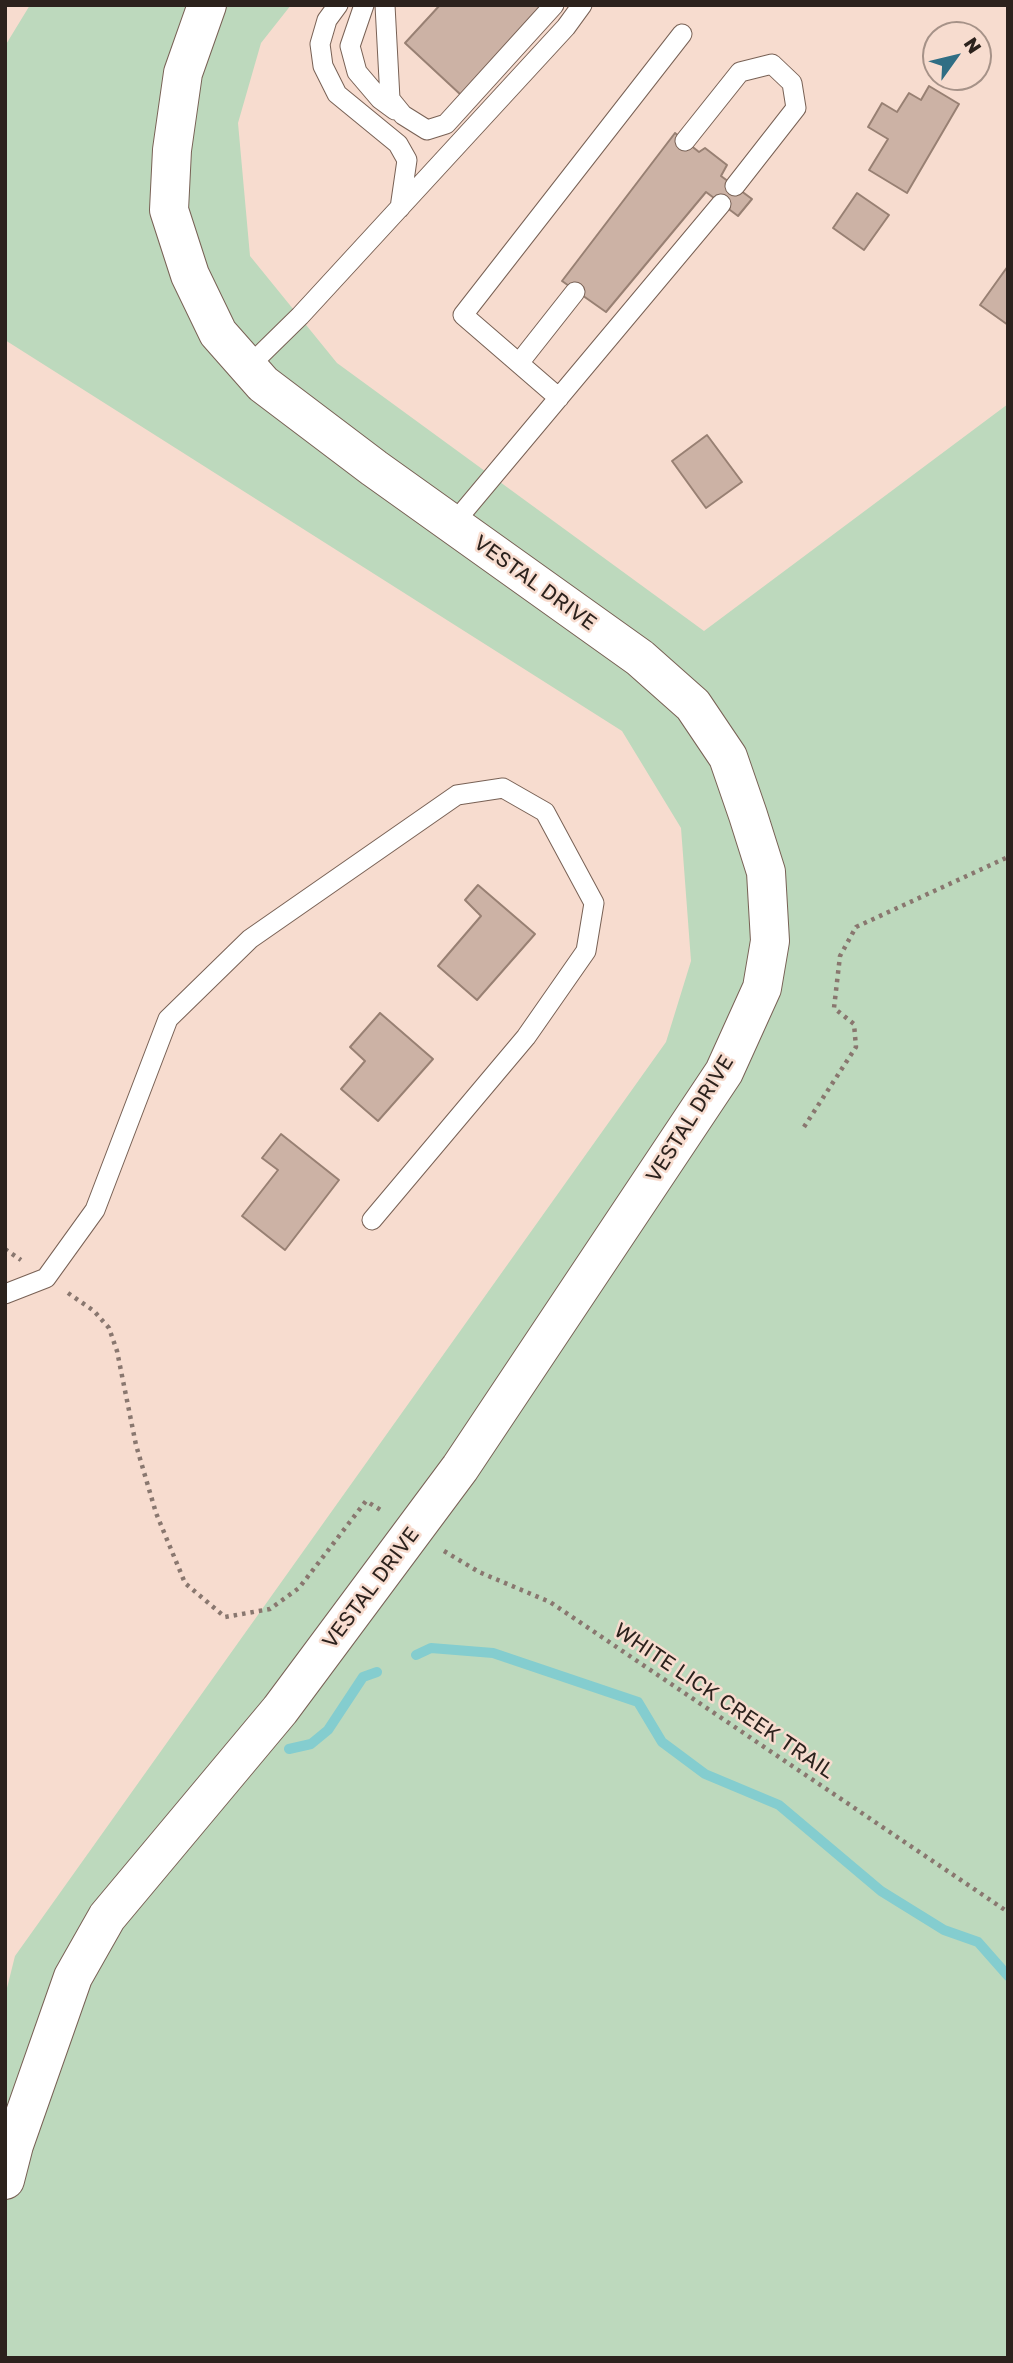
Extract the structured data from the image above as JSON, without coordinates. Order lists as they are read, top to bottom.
{
  "streets": {
    "street": ["VESTAL DRIVE"],
    "path": ["WHITE LICK CREEK TRAIL"]
  },
  "crossings": [
    ["VESTAL DRIVE", "WHITE LICK CREEK TRAIL"]
  ],
  "north": "top right"
}
